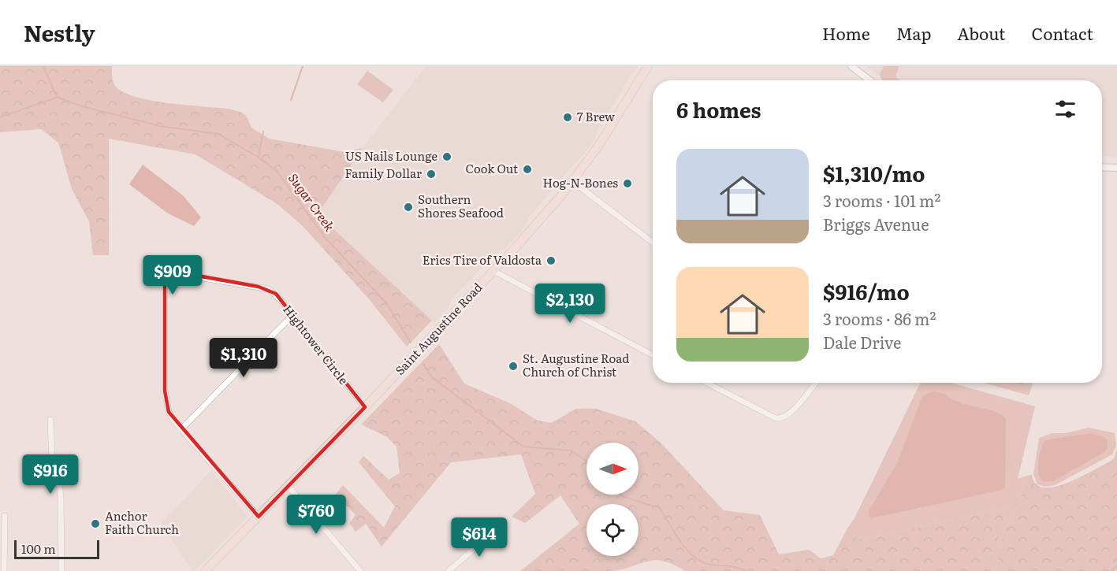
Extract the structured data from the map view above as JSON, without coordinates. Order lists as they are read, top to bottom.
{
  "streets": {
    "main road": ["Saint Augustine Road"],
    "street": ["Hightower Circle"]
  },
  "crossings": [
    ["Saint Augustine Road", "Hightower Circle"]
  ],
  "water": ["Sugar Creek"],
  "places": [
    "7 Brew",
    "US Nails Lounge",
    "Cook Out",
    "Family Dollar",
    "Hog-N-Bones",
    "Southern Shores Seafood",
    "Erics Tire of Valdosta",
    "St. Augustine Road Church of Christ",
    "Anchor Faith Church"
  ],
  "scale_bar": "100 m",
  "north": "right",
  "page": {
    "header": "Nestly",
    "nav": [
      "Home",
      "Map",
      "About",
      "Contact"
    ],
    "heading": "6 homes",
    "list": [
      {
        "name": "$1,310/mo",
        "note": "3 rooms · 101 m² · Briggs Avenue"
      },
      {
        "name": "$916/mo",
        "note": "3 rooms · 86 m² · Dale Drive"
      }
    ],
    "price": [
      "$909",
      "$2,130",
      "$1,310",
      "$916",
      "$760",
      "$614"
    ],
    "scale": "100 m"
  }
}
